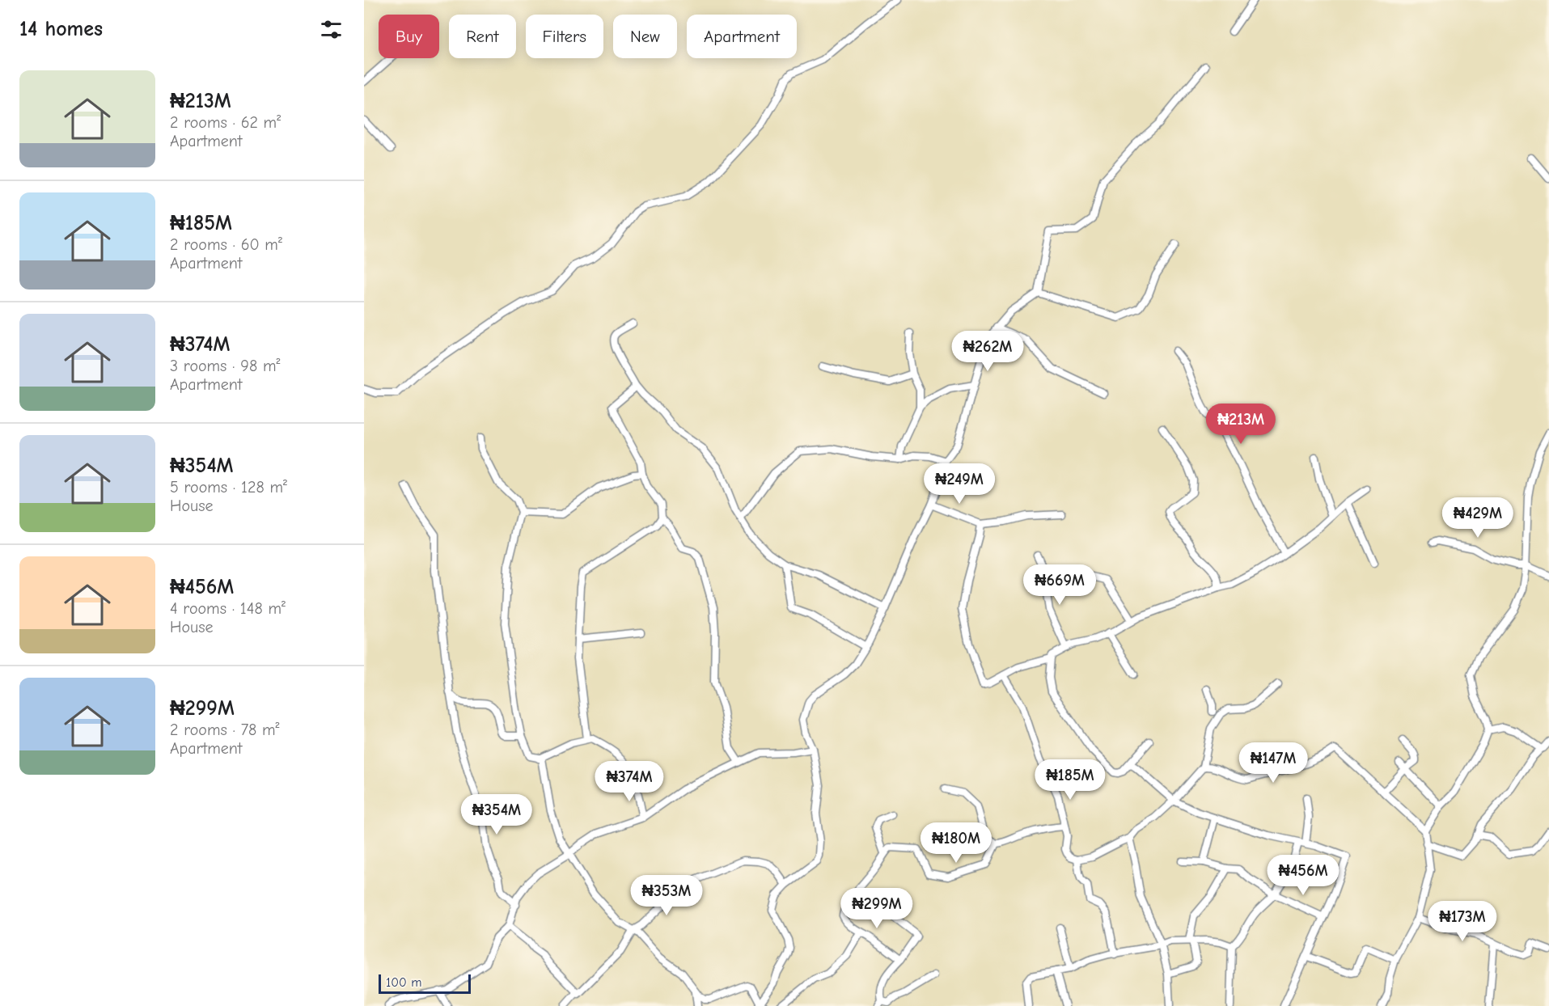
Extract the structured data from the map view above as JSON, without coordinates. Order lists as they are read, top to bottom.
{
  "scale_bar": "100 m",
  "page": {
    "heading": "14 homes",
    "chip": [
      "Buy",
      "Rent",
      "Filters",
      "New",
      "Apartment"
    ],
    "list": [
      {
        "name": "₦213M",
        "note": "2 rooms · 62 m² · Apartment"
      },
      {
        "name": "₦185M",
        "note": "2 rooms · 60 m² · Apartment"
      },
      {
        "name": "₦374M",
        "note": "3 rooms · 98 m² · Apartment"
      },
      {
        "name": "₦354M",
        "note": "5 rooms · 128 m² · House"
      },
      {
        "name": "₦456M",
        "note": "4 rooms · 148 m² · House"
      },
      {
        "name": "₦299M",
        "note": "2 rooms · 78 m² · Apartment"
      }
    ],
    "price": [
      "₦262M",
      "₦213M",
      "₦249M",
      "₦429M",
      "₦669M",
      "₦147M",
      "₦185M",
      "₦374M",
      "₦354M",
      "₦180M",
      "₦456M",
      "₦353M",
      "₦299M",
      "₦173M"
    ],
    "scale": "100 m"
  }
}
